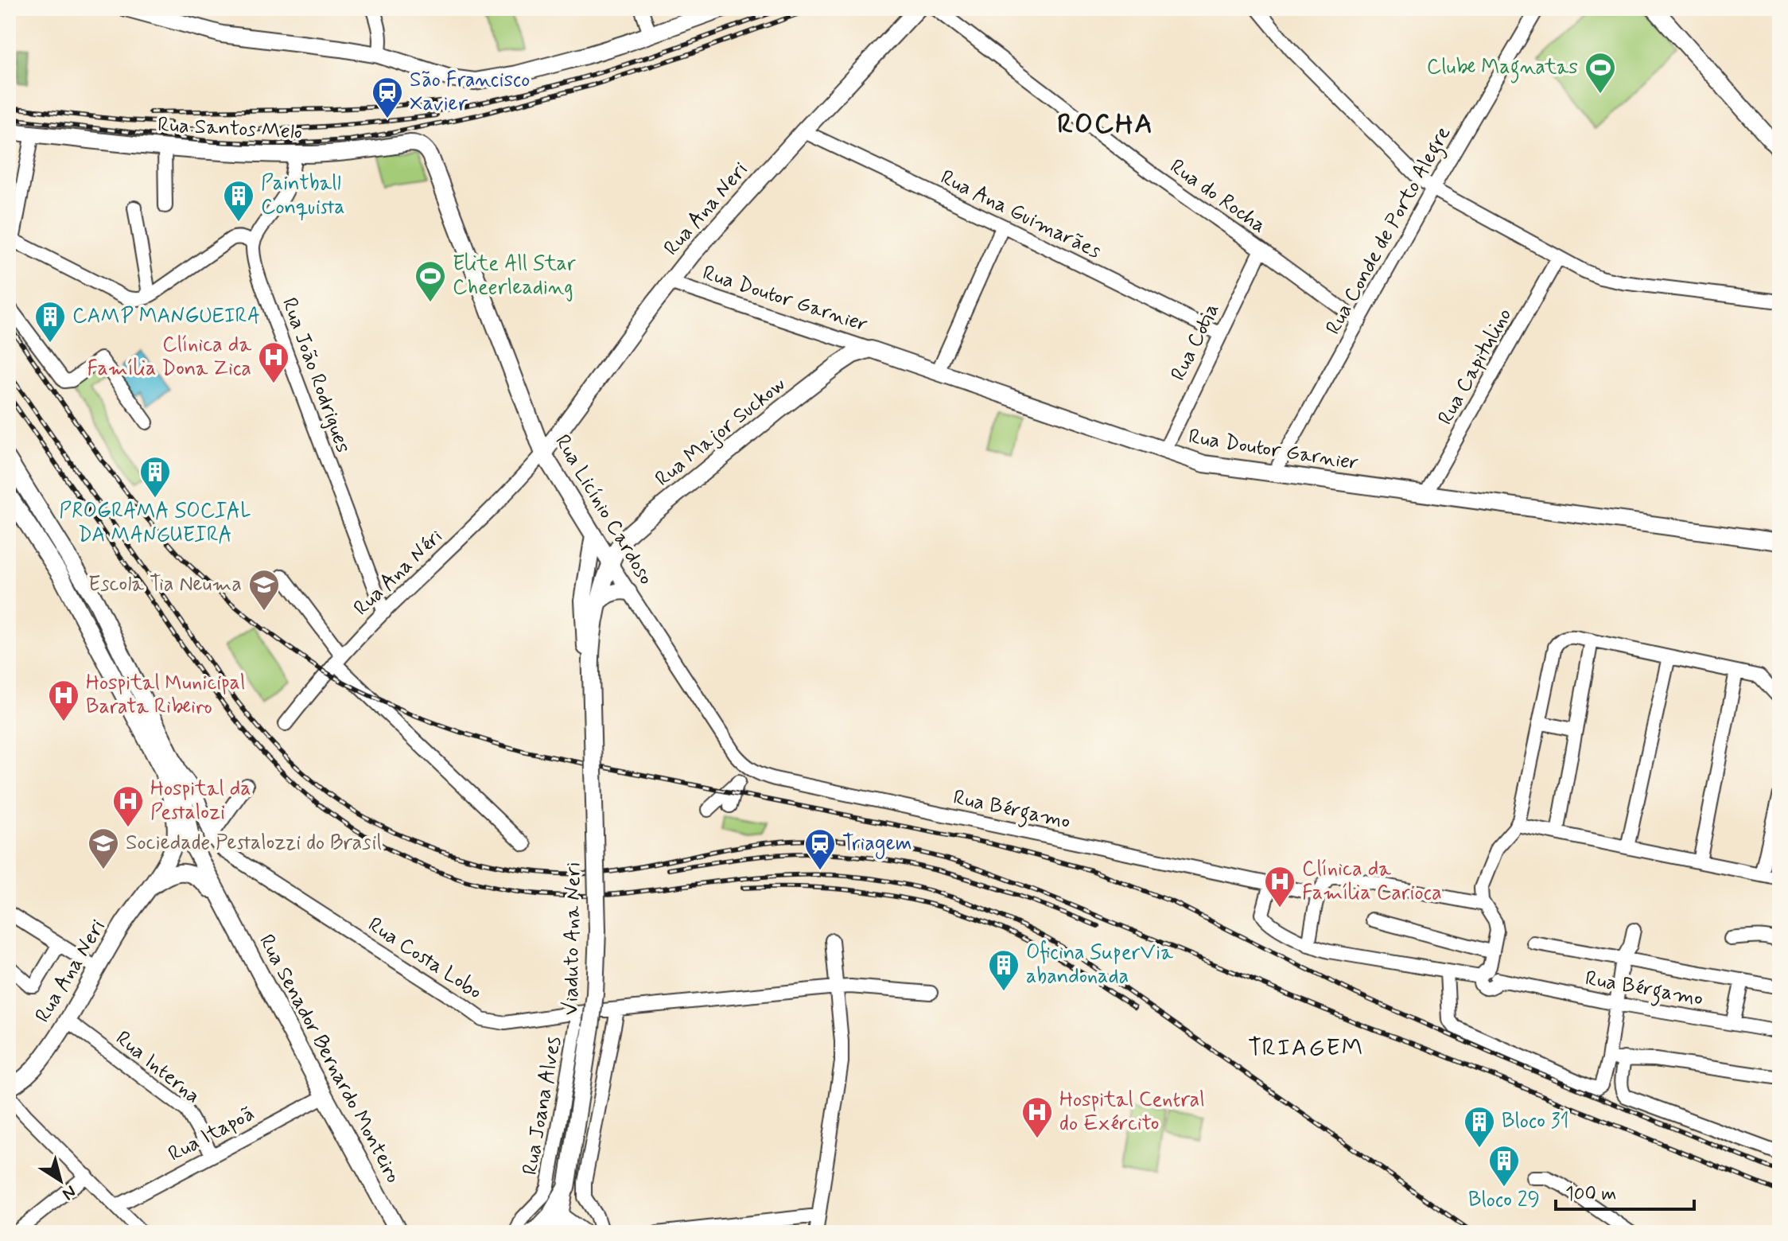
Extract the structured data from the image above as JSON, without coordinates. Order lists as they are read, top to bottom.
{
  "streets": {
    "main road": [
      "Rua Santos Melo",
      "Rua Ana Neri",
      "Rua Doutor Garnier",
      "Rua Major Suckow",
      "Rua Licínio Cardoso",
      "Viaduto Ana Neri",
      "Rua Senador Bernardo Monteiro"
    ],
    "street": [
      "Rua do Rocha",
      "Rua Ana Guimarães",
      "Rua Conde de Porto Alegre",
      "Rua Cotia",
      "Rua Capitulino",
      "Rua João Rodrigues",
      "Rua Ana Néri",
      "Rua Bérgamo",
      "Rua Costa Lobo",
      "Rua Interna",
      "Rua Joana Alves",
      "Rua Itapoã"
    ]
  },
  "crossings": [
    ["Rua Santos Melo", "Rua Licínio Cardoso"],
    ["Rua do Rocha", "Rua Conde de Porto Alegre"],
    ["Rua do Rocha", "Rua Cotia"],
    ["Rua Ana Neri", "Rua Ana Guimarães"],
    ["Rua Ana Neri", "Rua Doutor Garnier"],
    ["Rua Ana Neri", "Rua Licínio Cardoso"],
    ["Rua Ana Neri", "Rua Ana Néri"],
    ["Rua Ana Neri", "Rua Interna"],
    ["Rua Ana Guimarães", "Rua Cotia"],
    ["Rua Conde de Porto Alegre", "Rua Doutor Garnier"],
    ["Rua Doutor Garnier", "Rua Cotia"],
    ["Rua Doutor Garnier", "Rua Capitulino"],
    ["Rua Doutor Garnier", "Rua Major Suckow"],
    ["Rua João Rodrigues", "Rua Ana Néri"],
    ["Rua Major Suckow", "Rua Licínio Cardoso"],
    ["Rua Major Suckow", "Viaduto Ana Neri"],
    ["Rua Licínio Cardoso", "Rua Ana Néri"],
    ["Rua Licínio Cardoso", "Rua Bérgamo"],
    ["Rua Licínio Cardoso", "Viaduto Ana Neri"],
    ["Rua Costa Lobo", "Rua Joana Alves"],
    ["Rua Senador Bernardo Monteiro", "Rua Itapoã"],
    ["Rua Interna", "Rua Itapoã"]
  ],
  "districts": ["ROCHA", "TRIAGEM"],
  "places": {
    "sports": ["Clube Magnatas", "Elite All Star Cheerleading"],
    "station": ["São Francisco Xavier", "Triagem"],
    "building": [
      "Paintball Conquista",
      "CAMP MANGUEIRA",
      "PROGRAMA SOCIAL DA MANGUEIRA",
      "Oficina SuperVia abandonada",
      "Bloco 31",
      "Bloco 29"
    ],
    "hospital": [
      "Clínica da Família Dona Zica",
      "Hospital Municipal Barata Ribeiro",
      "Hospital da Pestalozi",
      "Clínica da Família Carioca",
      "Hospital Central do Exército"
    ],
    "school or university": ["Escola Tia Neuma", "Sociedade Pestalozzi do Brasil"]
  },
  "scale_bar": "100 m",
  "north": "bottom right"
}
